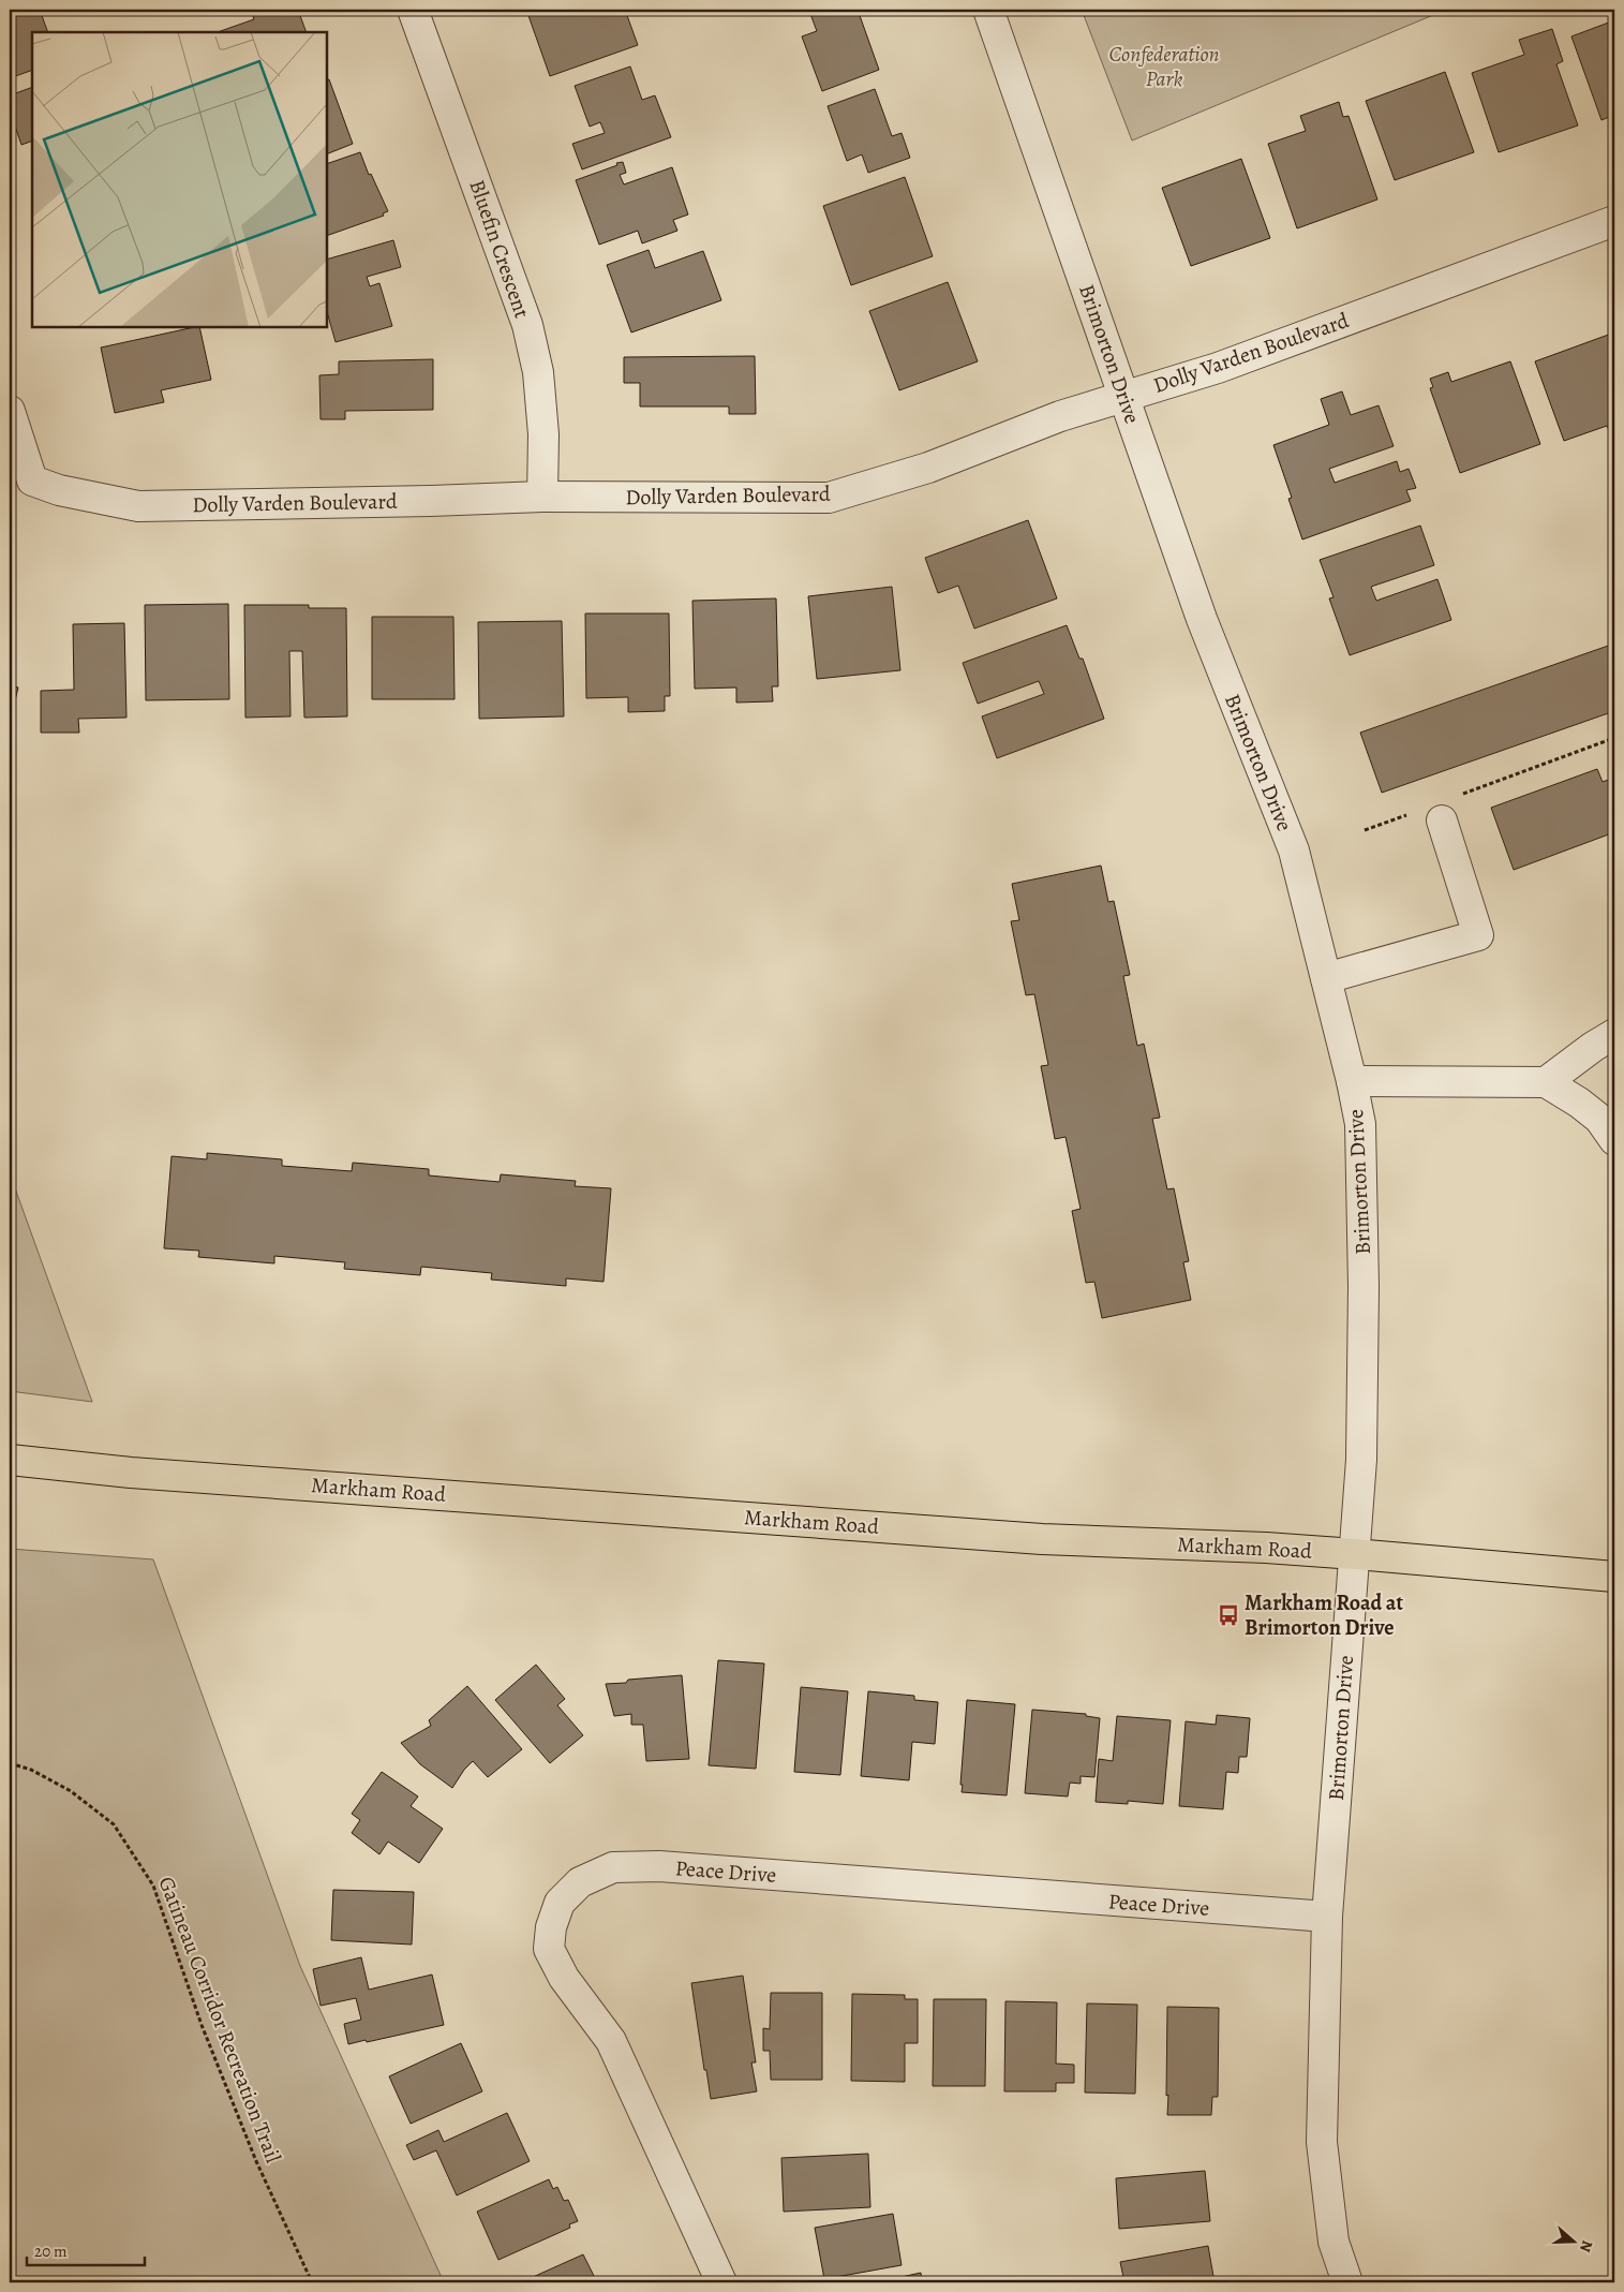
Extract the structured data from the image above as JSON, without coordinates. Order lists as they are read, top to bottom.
{
  "streets": {
    "main road": ["Markham Road"],
    "street": [
      "Bluefin Crescent",
      "Dolly Varden Boulevard",
      "Brimorton Drive",
      "Peace Drive"
    ],
    "path": ["Gatineau Corridor Recreation Trail"]
  },
  "crossings": [
    ["Bluefin Crescent", "Dolly Varden Boulevard"],
    ["Dolly Varden Boulevard", "Brimorton Drive"],
    ["Brimorton Drive", "Markham Road"],
    ["Brimorton Drive", "Peace Drive"]
  ],
  "parks": ["Confederation Park"],
  "places": {
    "bus stop": ["Markham Road at Brimorton Drive"]
  },
  "scale_bar": "20 m",
  "north": "right"
}
